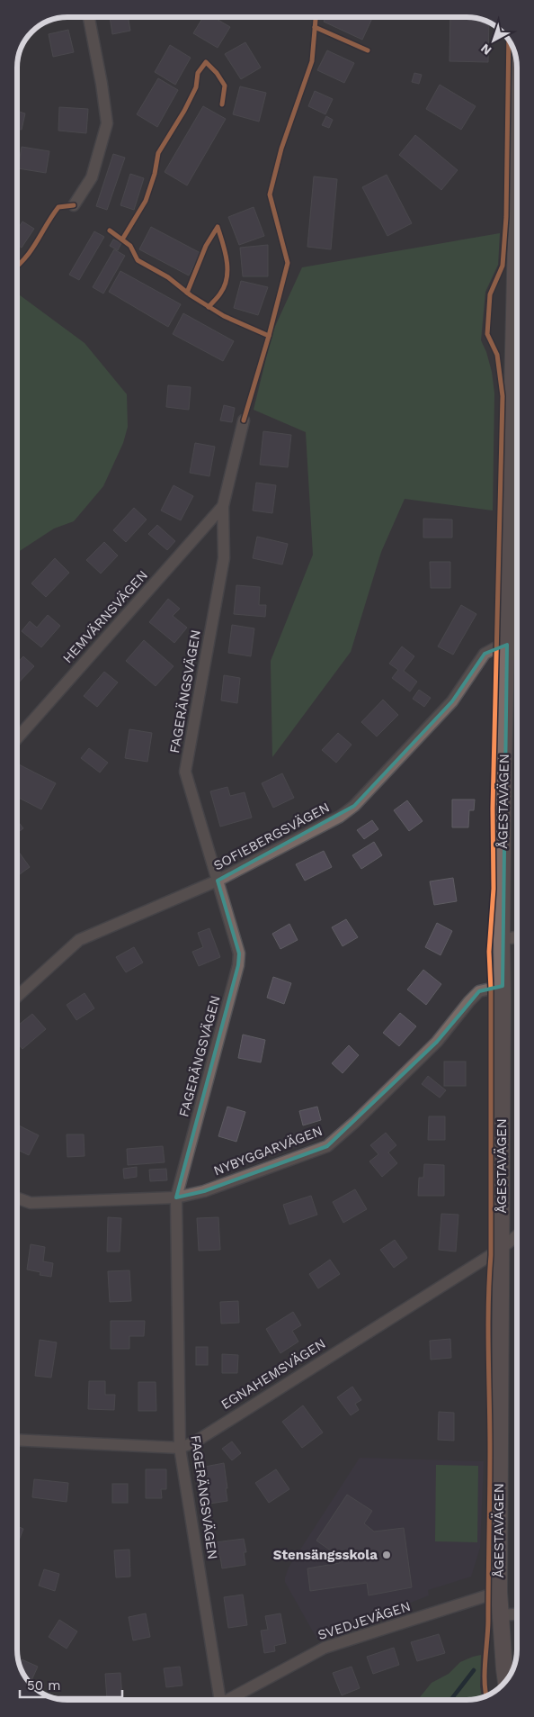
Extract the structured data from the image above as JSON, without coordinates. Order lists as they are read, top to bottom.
{
  "streets": {
    "main road": ["ÅGESTAVÄGEN"],
    "street": [
      "HEMVÄRNSVÄGEN",
      "FAGERÄNGSVÄGEN",
      "SOFIEBERGSVÄGEN",
      "NYBYGGARVÄGEN",
      "EGNAHEMSVÄGEN",
      "SVEDJEVÄGEN"
    ]
  },
  "crossings": [
    ["HEMVÄRNSVÄGEN", "FAGERÄNGSVÄGEN"],
    ["FAGERÄNGSVÄGEN", "SOFIEBERGSVÄGEN"],
    ["FAGERÄNGSVÄGEN", "NYBYGGARVÄGEN"],
    ["FAGERÄNGSVÄGEN", "EGNAHEMSVÄGEN"],
    ["ÅGESTAVÄGEN", "SOFIEBERGSVÄGEN"],
    ["ÅGESTAVÄGEN", "NYBYGGARVÄGEN"],
    ["ÅGESTAVÄGEN", "EGNAHEMSVÄGEN"],
    ["ÅGESTAVÄGEN", "SVEDJEVÄGEN"]
  ],
  "places": ["Stensängsskola"],
  "scale_bar": "50 m",
  "north": "bottom left"
}
